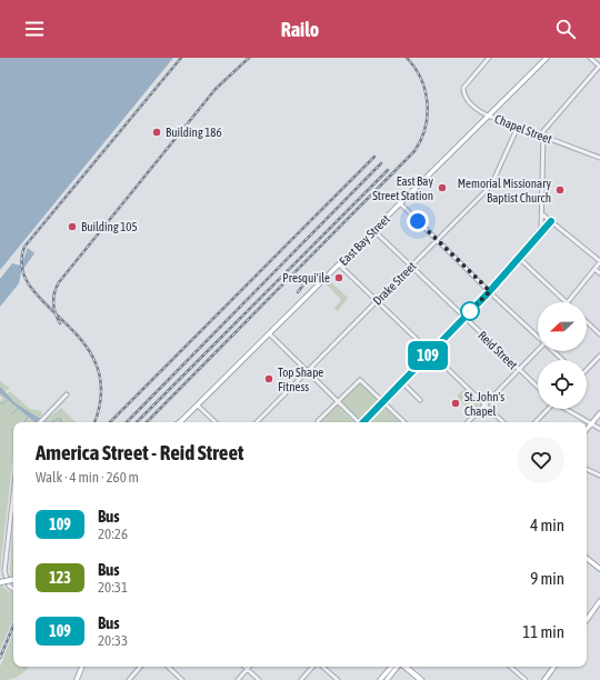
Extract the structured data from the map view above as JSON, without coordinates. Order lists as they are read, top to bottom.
{
  "streets": {
    "main road": ["East Bay Street"],
    "street": ["Chapel Street", "Drake Street", "Reid Street"]
  },
  "crossings": [
    ["Chapel Street", "East Bay Street"],
    ["Chapel Street", "Drake Street"],
    ["East Bay Street", "Reid Street"],
    ["Drake Street", "Reid Street"]
  ],
  "places": [
    "Building 186",
    "East Bay Street Station",
    "Memorial Missionary Baptist Church",
    "Building 105",
    "Presqui'ile",
    "Top Shape Fitness",
    "St. John's Chapel"
  ],
  "lines": ["bus line 109"],
  "north": "left",
  "page": {
    "header": "Railo",
    "on_map": "109",
    "heading": ["America Street - Reid Street", "Walk · 4 min · 260 m"],
    "list": [
      {
        "mark": "109",
        "name": "Bus",
        "note": "20:26",
        "value": "4 min"
      },
      {
        "mark": "123",
        "name": "Bus",
        "note": "20:31",
        "value": "9 min"
      },
      {
        "mark": "109",
        "name": "Bus",
        "note": "20:33",
        "value": "11 min"
      }
    ]
  }
}
